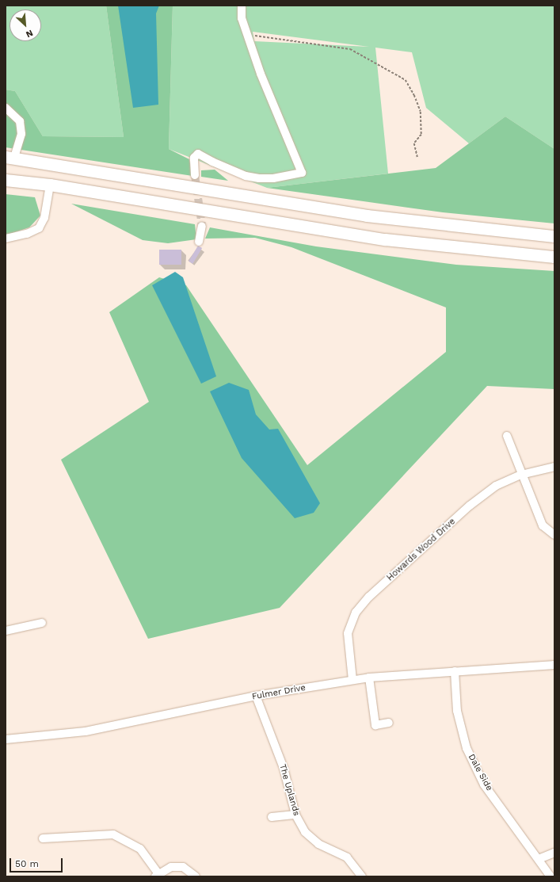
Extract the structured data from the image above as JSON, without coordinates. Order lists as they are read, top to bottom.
{
  "streets": {
    "street": [
      "Howards Wood Drive",
      "Fulmer Drive",
      "Dale Side",
      "The Uplands"
    ]
  },
  "crossings": [
    ["Howards Wood Drive", "Fulmer Drive"],
    ["Fulmer Drive", "Dale Side"],
    ["Fulmer Drive", "The Uplands"]
  ],
  "scale_bar": "50 m",
  "north": "bottom right"
}
